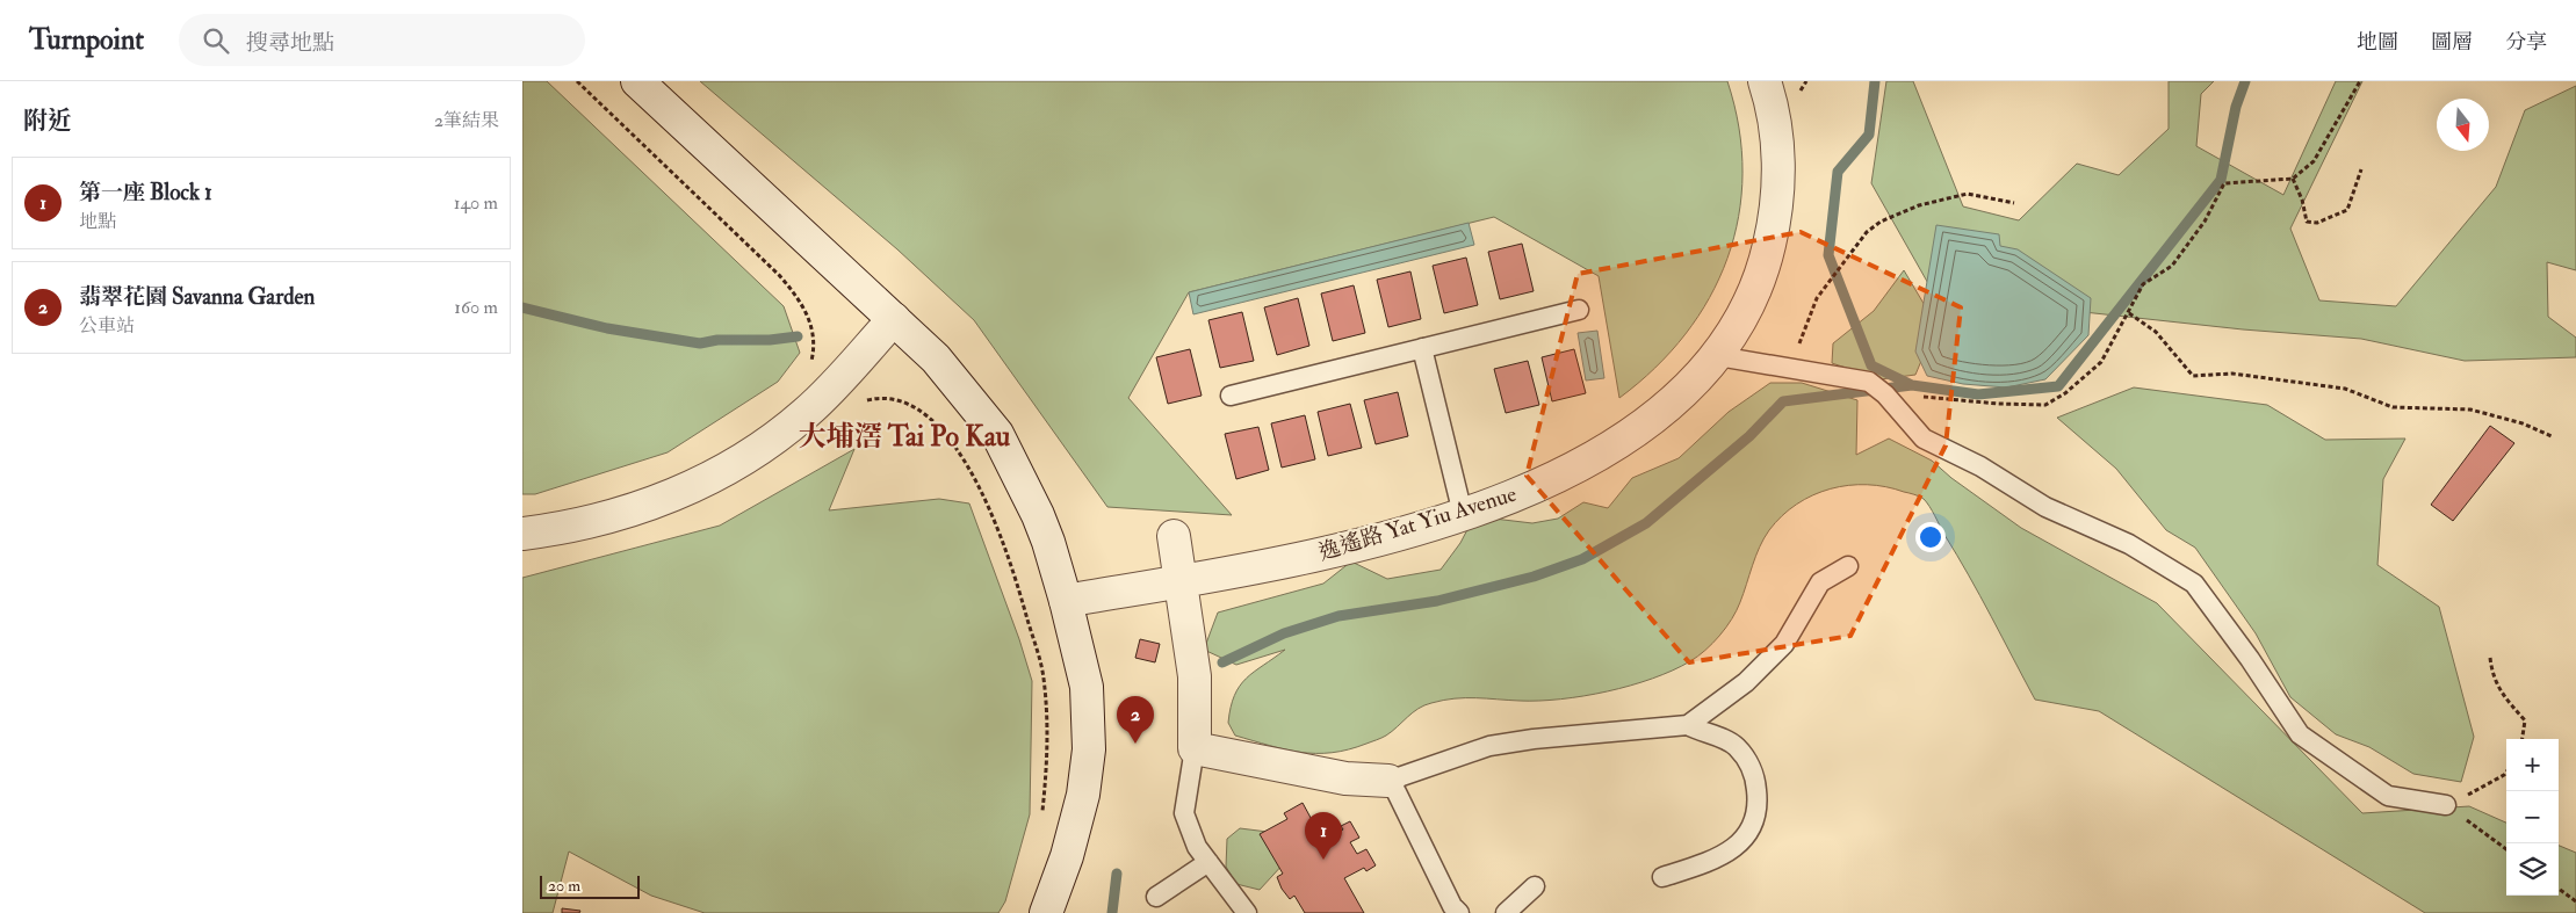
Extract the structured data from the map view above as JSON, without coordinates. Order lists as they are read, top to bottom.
{
  "streets": {
    "street": ["逸遙路 Yat Yiu Avenue"]
  },
  "districts": ["大埔滘 Tai Po Kau"],
  "scale_bar": "20 m",
  "north": "bottom",
  "page": {
    "header": "Turnpoint",
    "search": "搜尋地點",
    "nav": ["地圖", "圖層", "分享"],
    "heading": ["附近", "2筆結果"],
    "list": [
      {
        "mark": "1",
        "name": "第一座 Block 1",
        "note": "地點",
        "value": "140 m"
      },
      {
        "mark": "2",
        "name": "翡翠花園 Savanna Garden",
        "note": "公車站",
        "value": "160 m"
      }
    ],
    "pins": ["2", "1"],
    "map_buttons": ["+", "−"],
    "scale": "20 m"
  }
}
